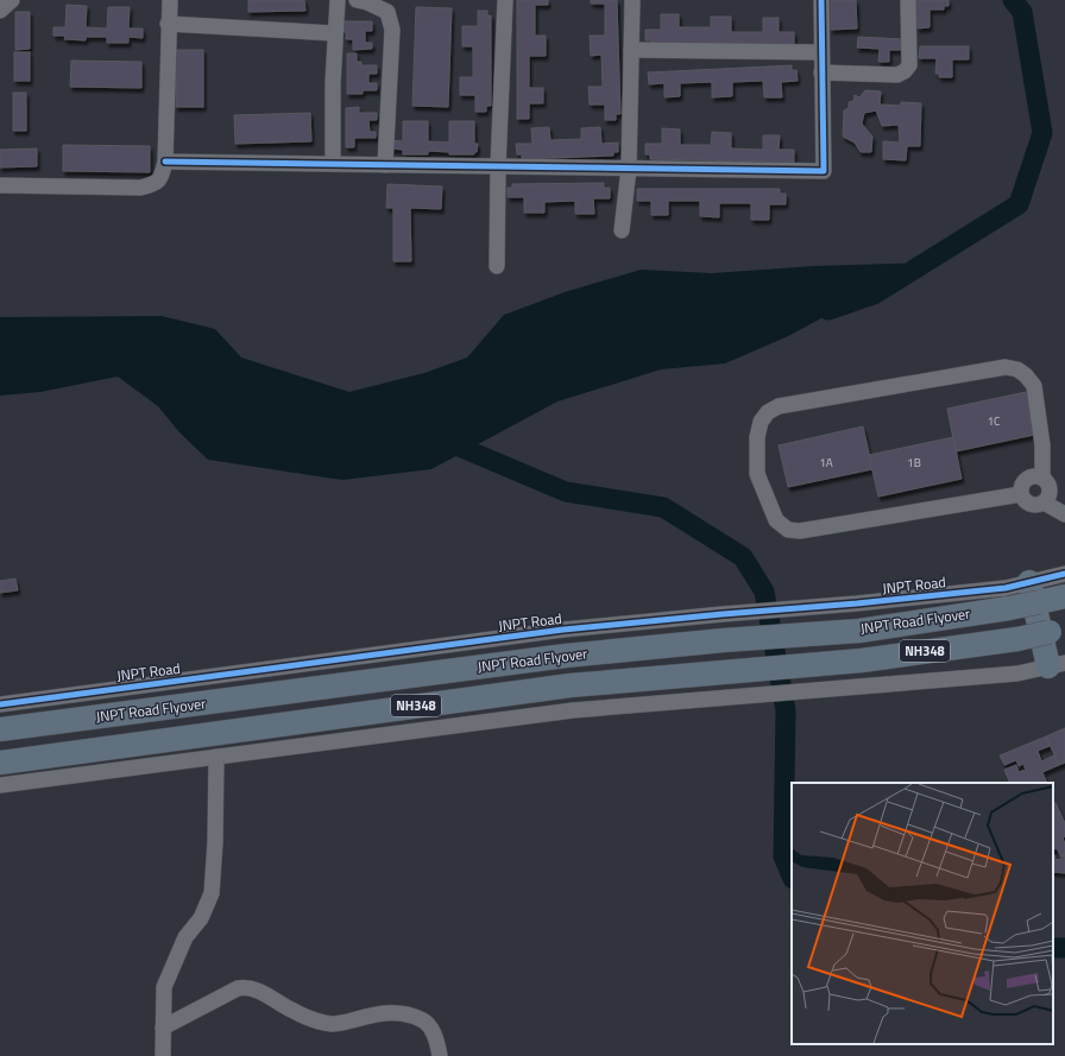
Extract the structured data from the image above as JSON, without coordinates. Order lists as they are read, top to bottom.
{
  "streets": {
    "highway": ["JNPT Road Flyover", "NH348"],
    "street": ["JNPT Road"]
  },
  "crossings": [
    ["JNPT Road", "JNPT Road Flyover"]
  ],
  "house_numbers": ["1C", "1A", "1B"]
}
